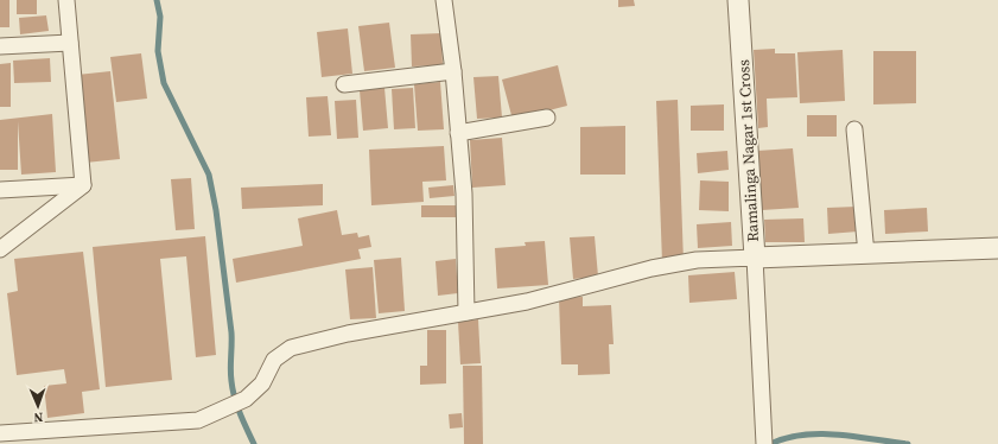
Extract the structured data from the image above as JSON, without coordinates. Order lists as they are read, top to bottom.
{
  "streets": {
    "street": ["Ramalinga Nagar 1st Cross"]
  },
  "north": "bottom"
}
